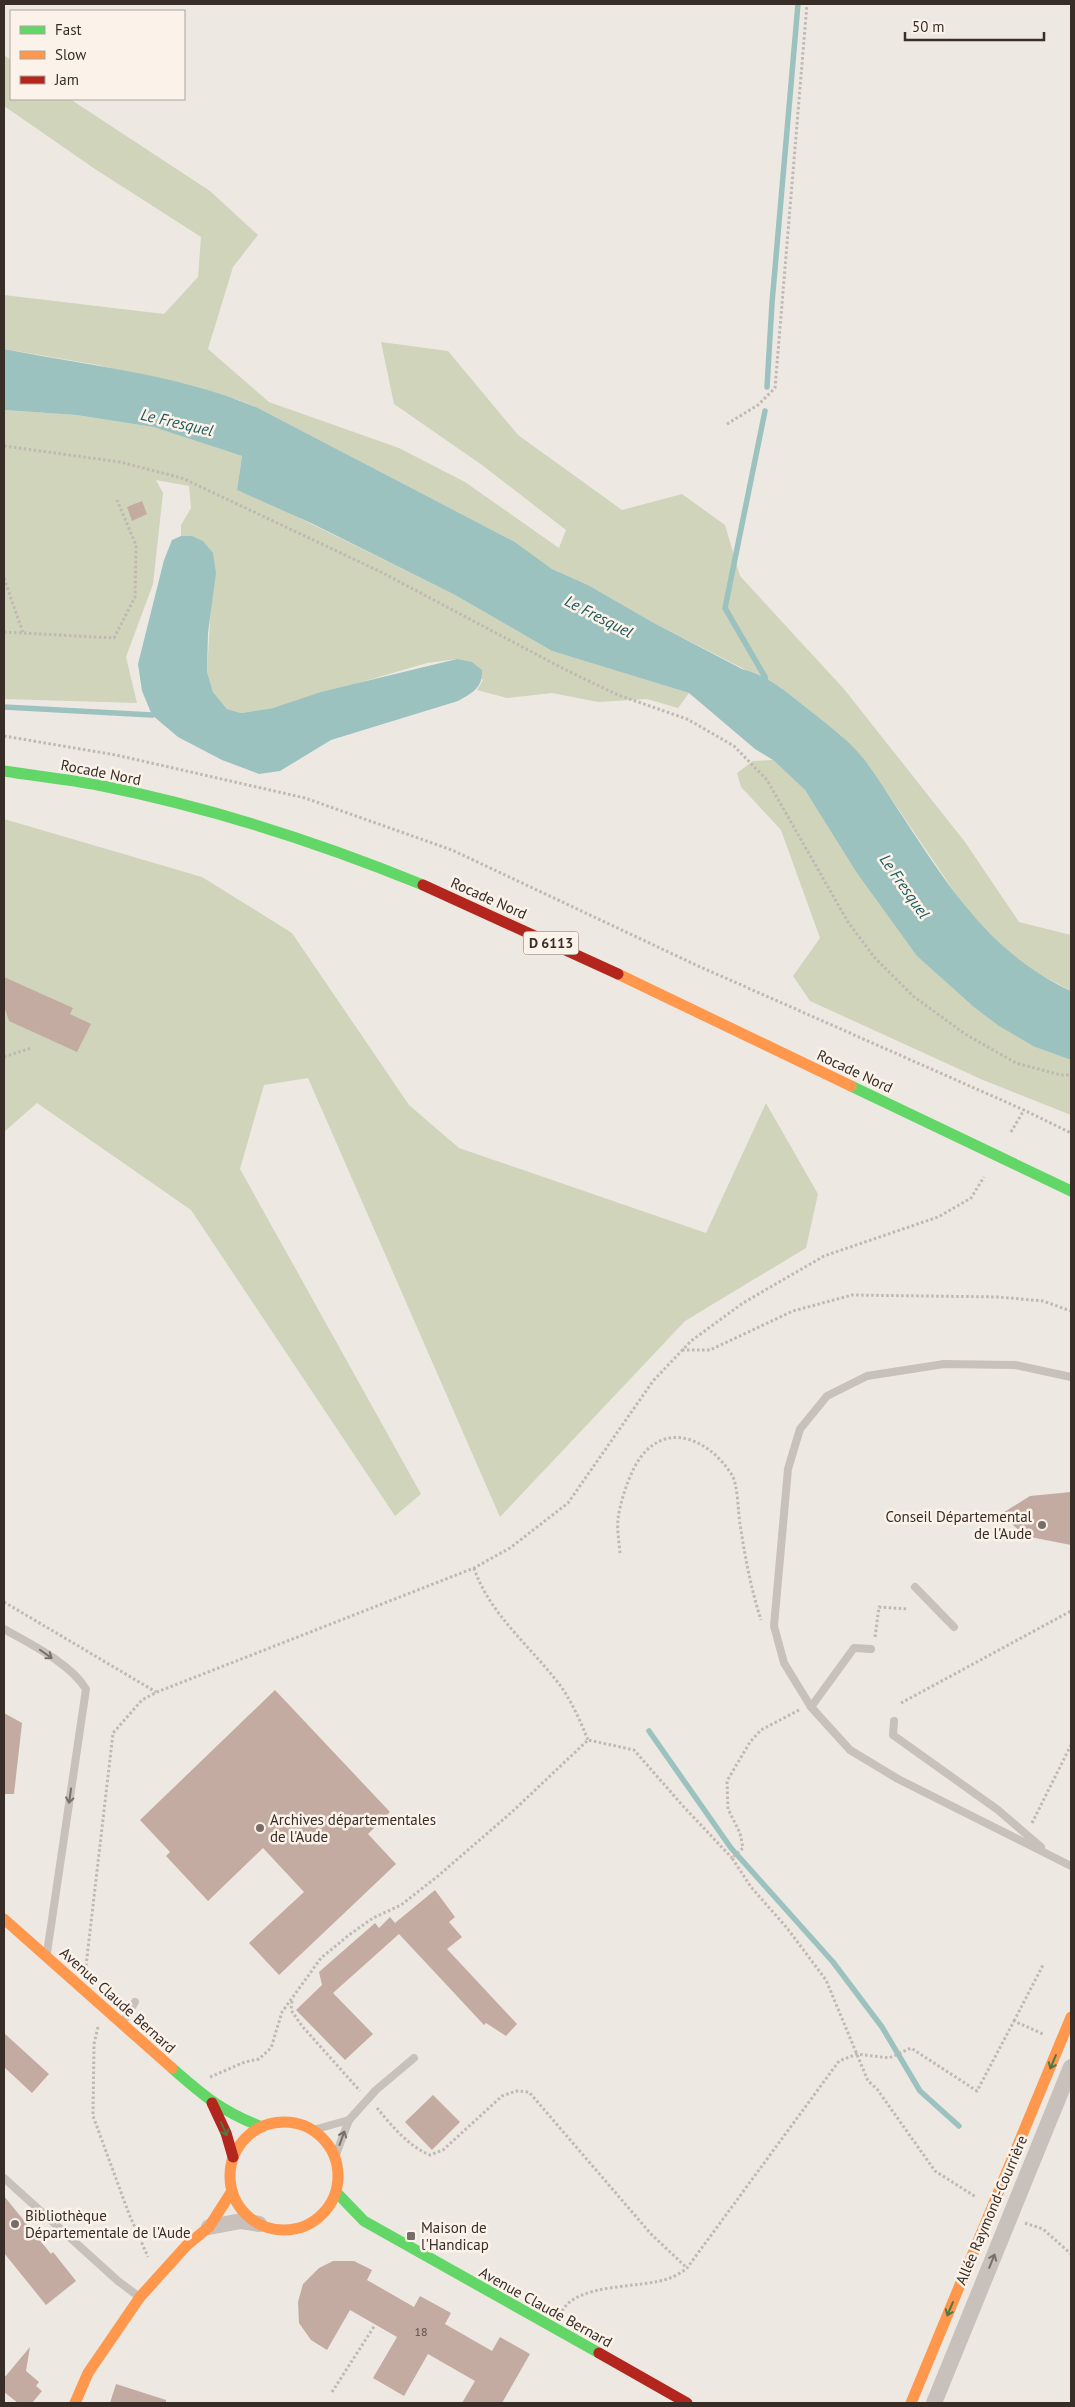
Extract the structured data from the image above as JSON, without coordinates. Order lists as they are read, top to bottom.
{
  "streets": {
    "street": [
      "Rocade Nord",
      "D 6113",
      "Avenue Claude Bernard",
      "Allée Raymond-Courrière"
    ]
  },
  "water": ["Le Fresquel"],
  "places": {
    "other": ["Conseil Départemental de l'Aude", "Archives départementales de l'Aude", "Bibliothèque Départementale de l'Aude"],
    "transit": ["Maison de l'Handicap"]
  },
  "house_numbers": ["18"],
  "legend": ["Fast", "Slow", "Jam"],
  "scale_bar": "50 m"
}
